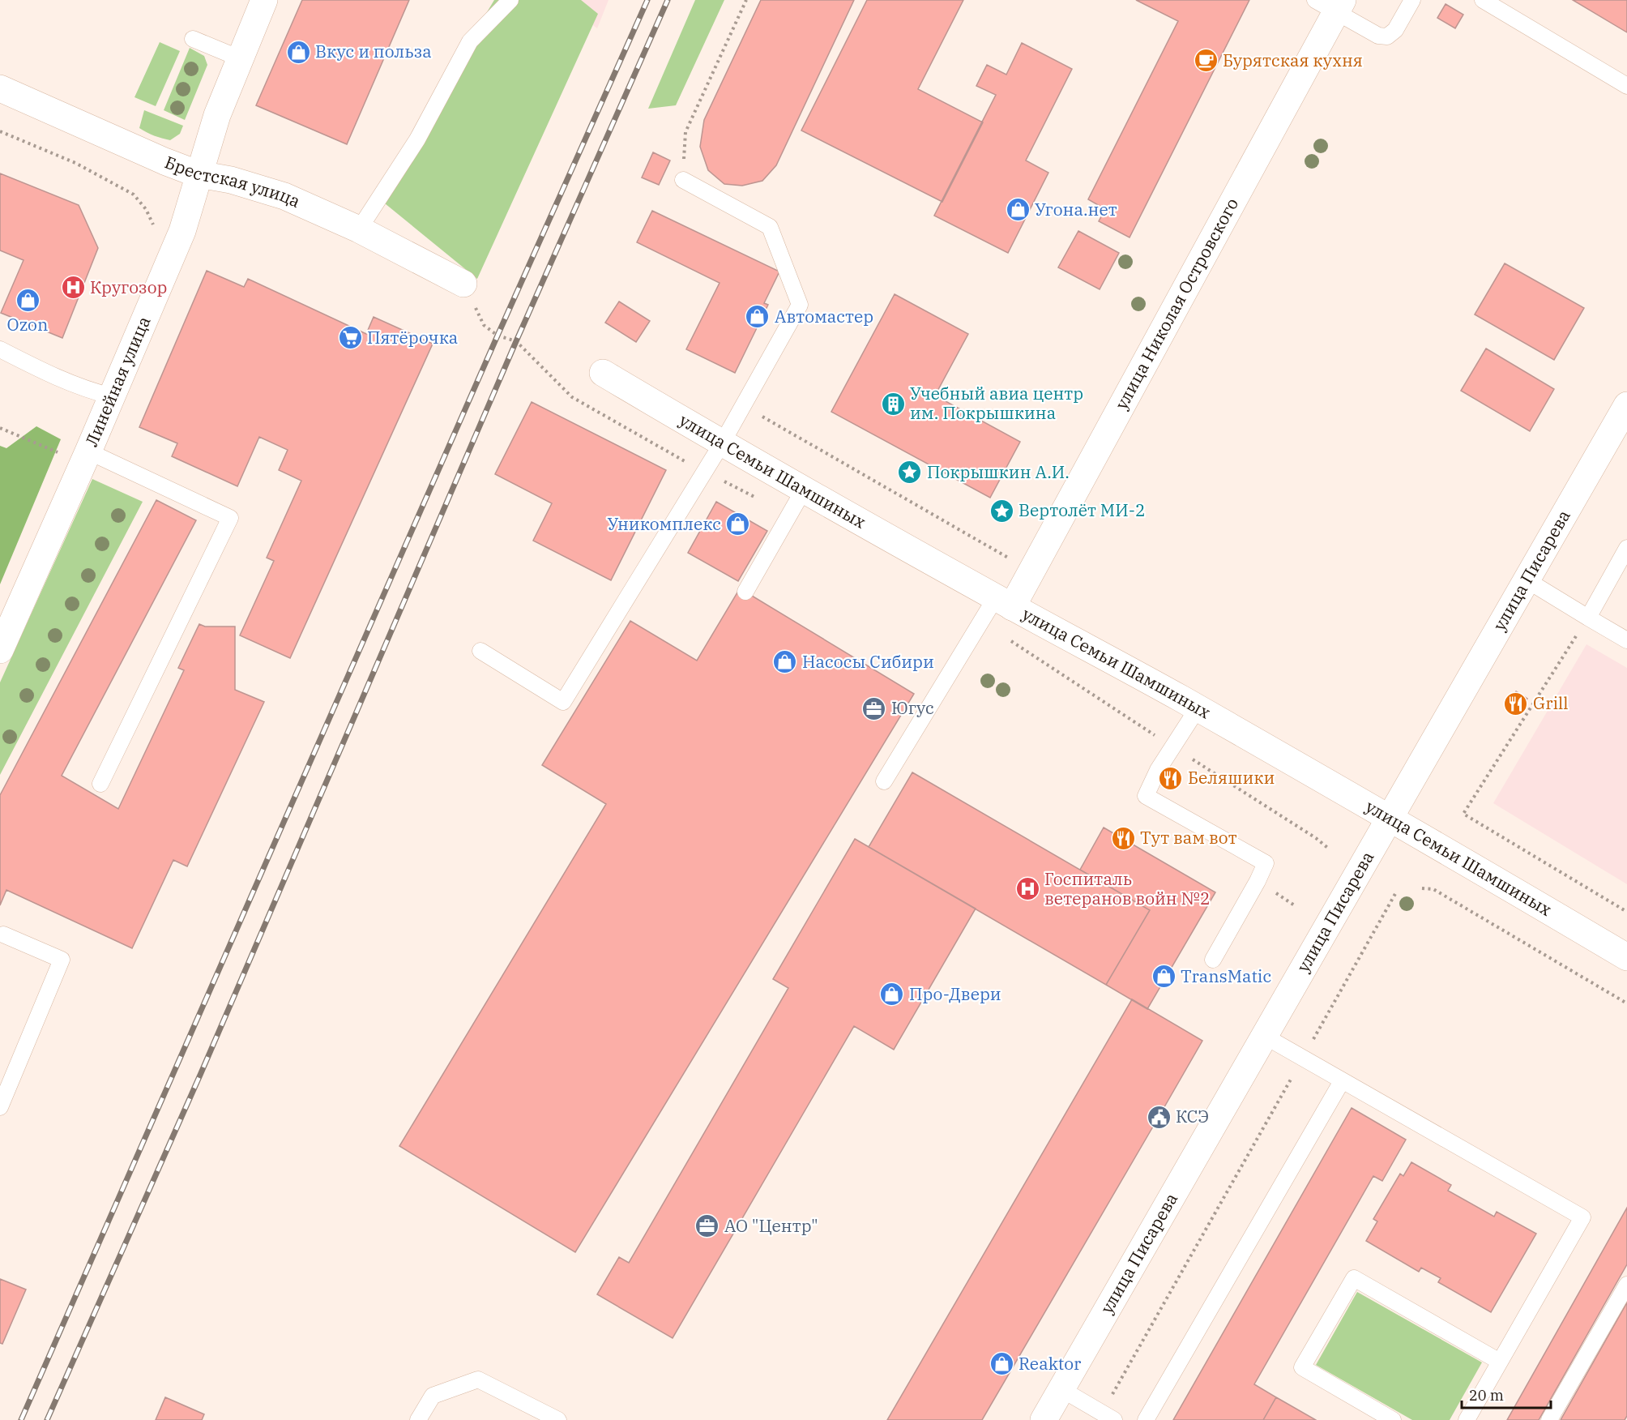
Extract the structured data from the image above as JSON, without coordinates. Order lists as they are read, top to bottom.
{
  "streets": {
    "street": [
      "Брестская улица",
      "улица Николая Островского",
      "Линейная улица",
      "улица Семьи Шамшиных",
      "улица Писарева"
    ]
  },
  "crossings": [
    ["Брестская улица", "Линейная улица"],
    ["улица Николая Островского", "улица Семьи Шамшиных"],
    ["улица Семьи Шамшиных", "улица Писарева"]
  ],
  "places": {
    "shop": [
      "Вкус и польза",
      "Угона.нет",
      "Ozon",
      "Автомастер",
      "Уникомплекс",
      "Насосы Сибири",
      "TransMatic",
      "Про-Двери",
      "Reaktor"
    ],
    "cafe": ["Бурятская кухня"],
    "hospital": ["Кругозор", "Госпиталь ветеранов войн №2"],
    "supermarket": ["Пятёрочка"],
    "building": ["Учебный авиа центр им. Покрышкина"],
    "place": ["Покрышкин А.И.", "Вертолёт МИ-2"],
    "restaurant": ["Grill", "Беляшики", "Тут вам вот"],
    "office": ["Югус", "АО \"Центр\""],
    "public building": ["КСЭ"]
  },
  "scale_bar": "20 m"
}
